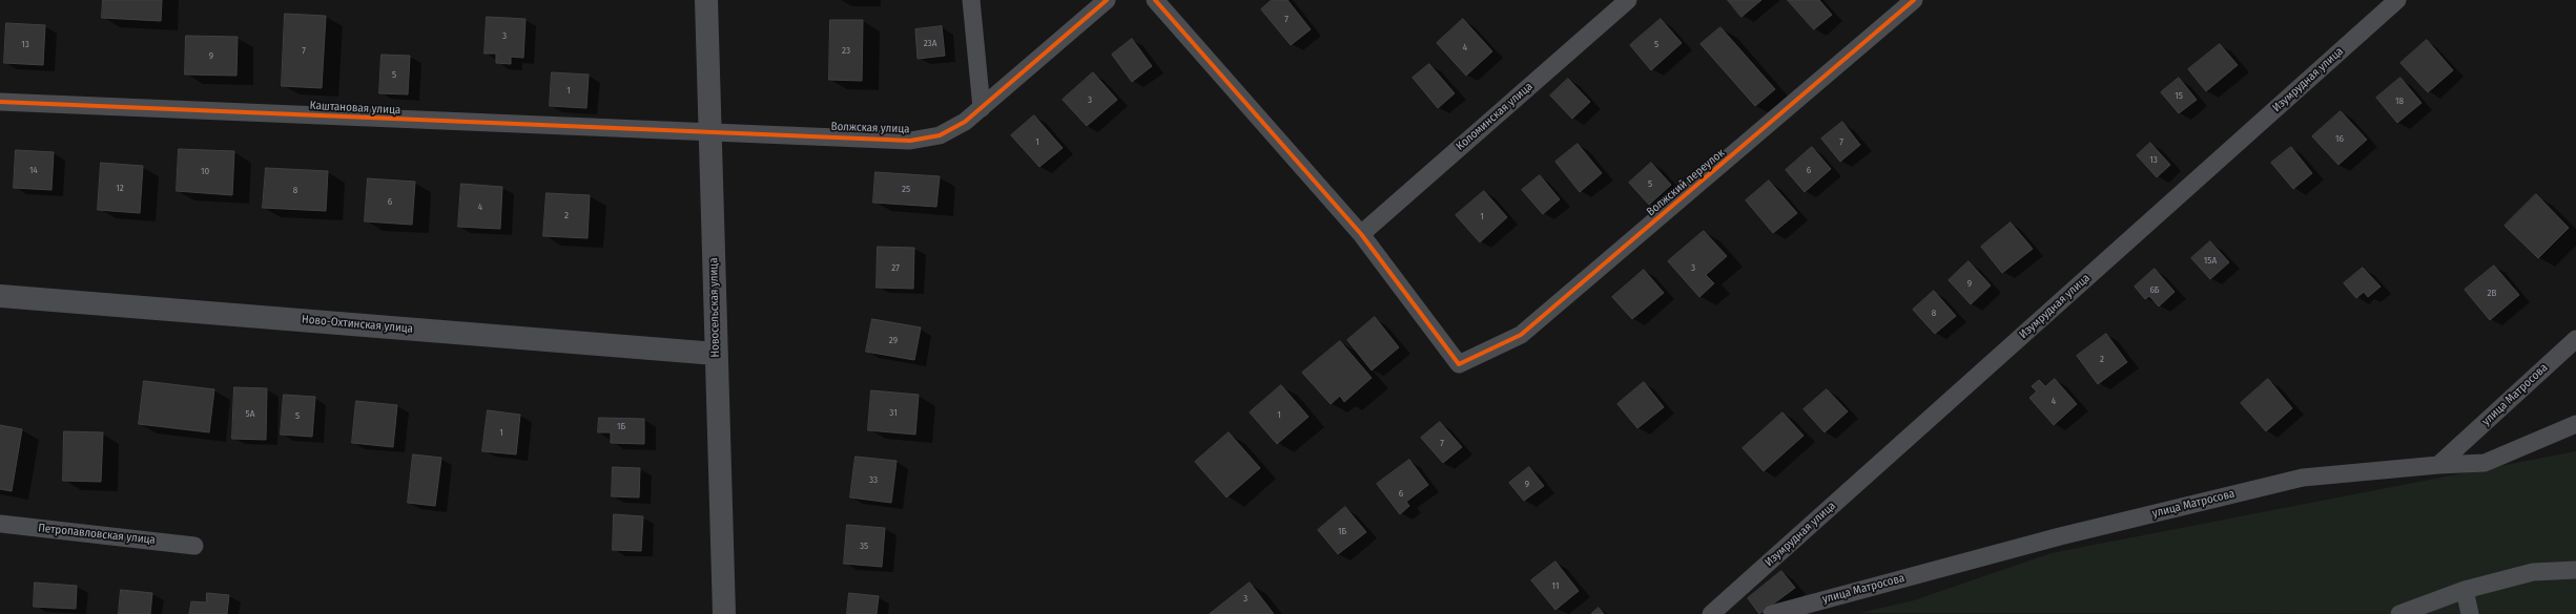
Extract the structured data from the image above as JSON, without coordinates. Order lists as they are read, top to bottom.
{
  "streets": {
    "street": [
      "Изумрудная улица",
      "Каштановая улица",
      "Коломинская улица",
      "Волжская улица",
      "Волжский переулок",
      "Новосельская улица",
      "Ново-Охтинская улица",
      "улица Матросова",
      "Петропавловская улица"
    ]
  },
  "crossings": [
    ["Каштановая улица", "Волжская улица"],
    ["Каштановая улица", "Новосельская улица"],
    ["Коломинская улица", "Волжский переулок"],
    ["Волжская улица", "Новосельская улица"],
    ["Новосельская улица", "Ново-Охтинская улица"]
  ],
  "house_numbers": [
    "7",
    "3",
    "23А",
    "13",
    "5",
    "4",
    "7",
    "23",
    "9",
    "5",
    "1",
    "15",
    "3",
    "18",
    "16",
    "1",
    "7",
    "13",
    "14",
    "6",
    "10",
    "5",
    "12",
    "25",
    "8",
    "6",
    "4",
    "2",
    "1",
    "15А",
    "27",
    "3",
    "9",
    "6Б",
    "2В",
    "8",
    "29",
    "2",
    "4",
    "31",
    "5А",
    "1",
    "5",
    "1Б",
    "1",
    "7",
    "33",
    "9",
    "6",
    "1Б",
    "35",
    "11",
    "3"
  ]
}
